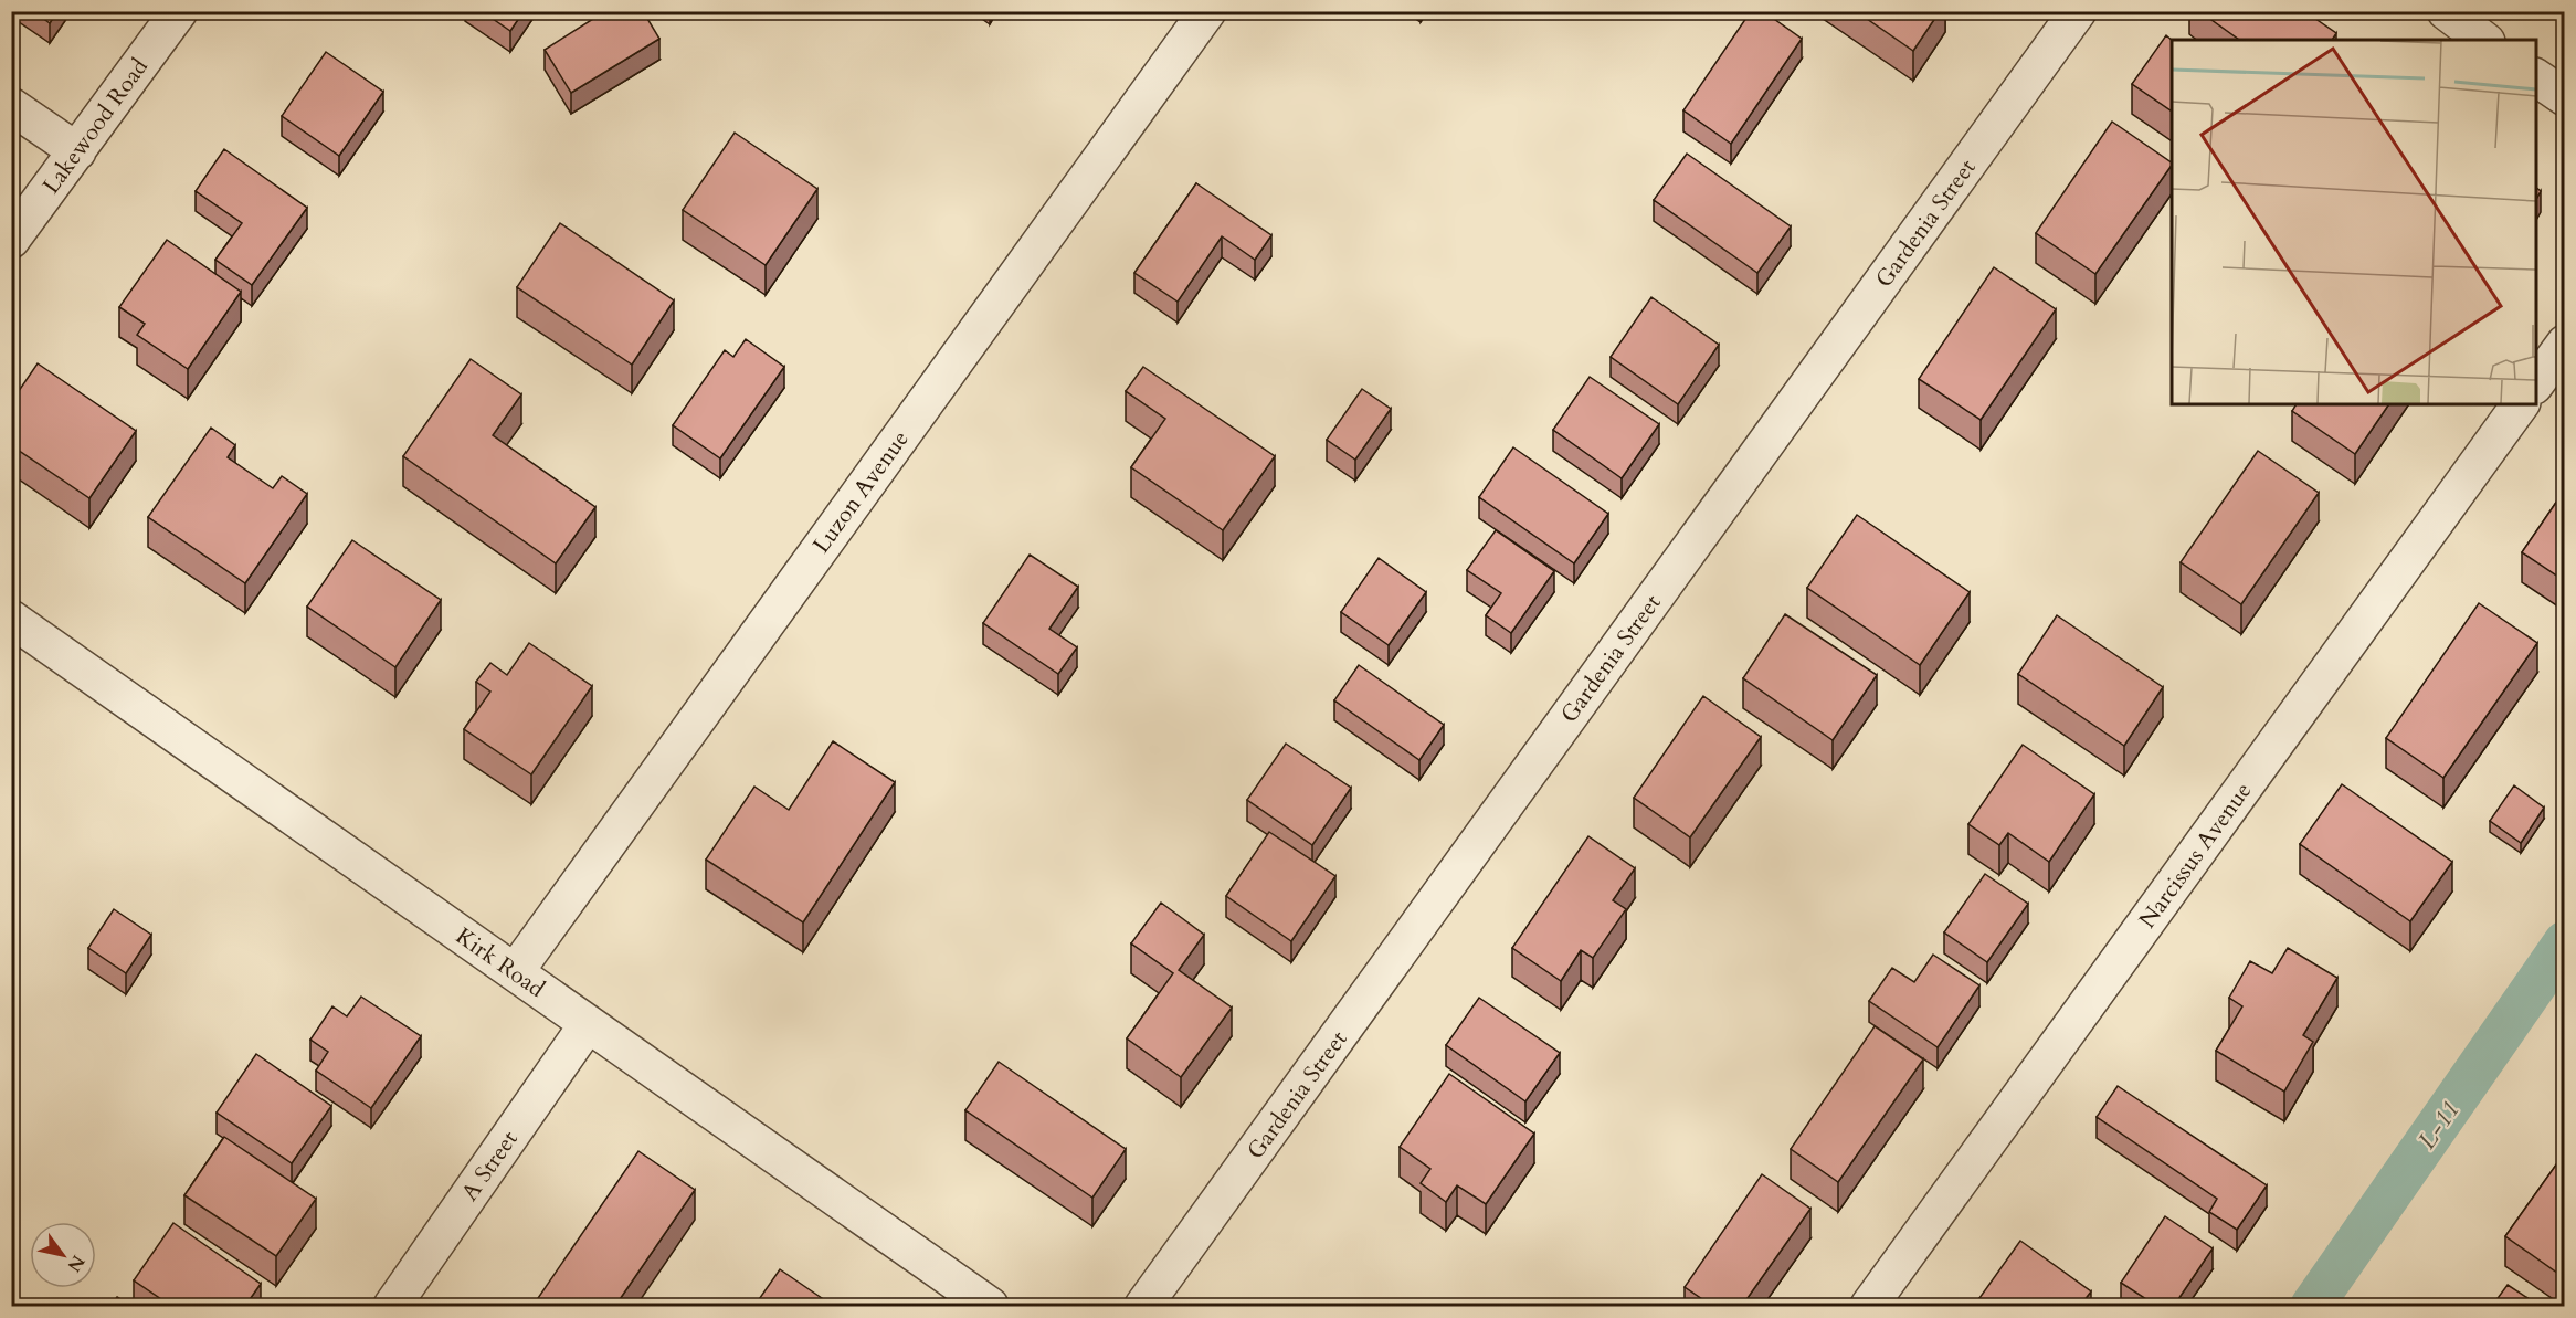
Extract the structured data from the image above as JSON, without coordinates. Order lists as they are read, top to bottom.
{
  "streets": {
    "street": [
      "Lakewood Road",
      "Gardenia Street",
      "Luzon Avenue",
      "Narcissus Avenue",
      "Kirk Road",
      "A Street"
    ]
  },
  "crossings": [
    ["Luzon Avenue", "Kirk Road"],
    ["Kirk Road", "A Street"]
  ],
  "water": ["L-11"],
  "north": "bottom right"
}
